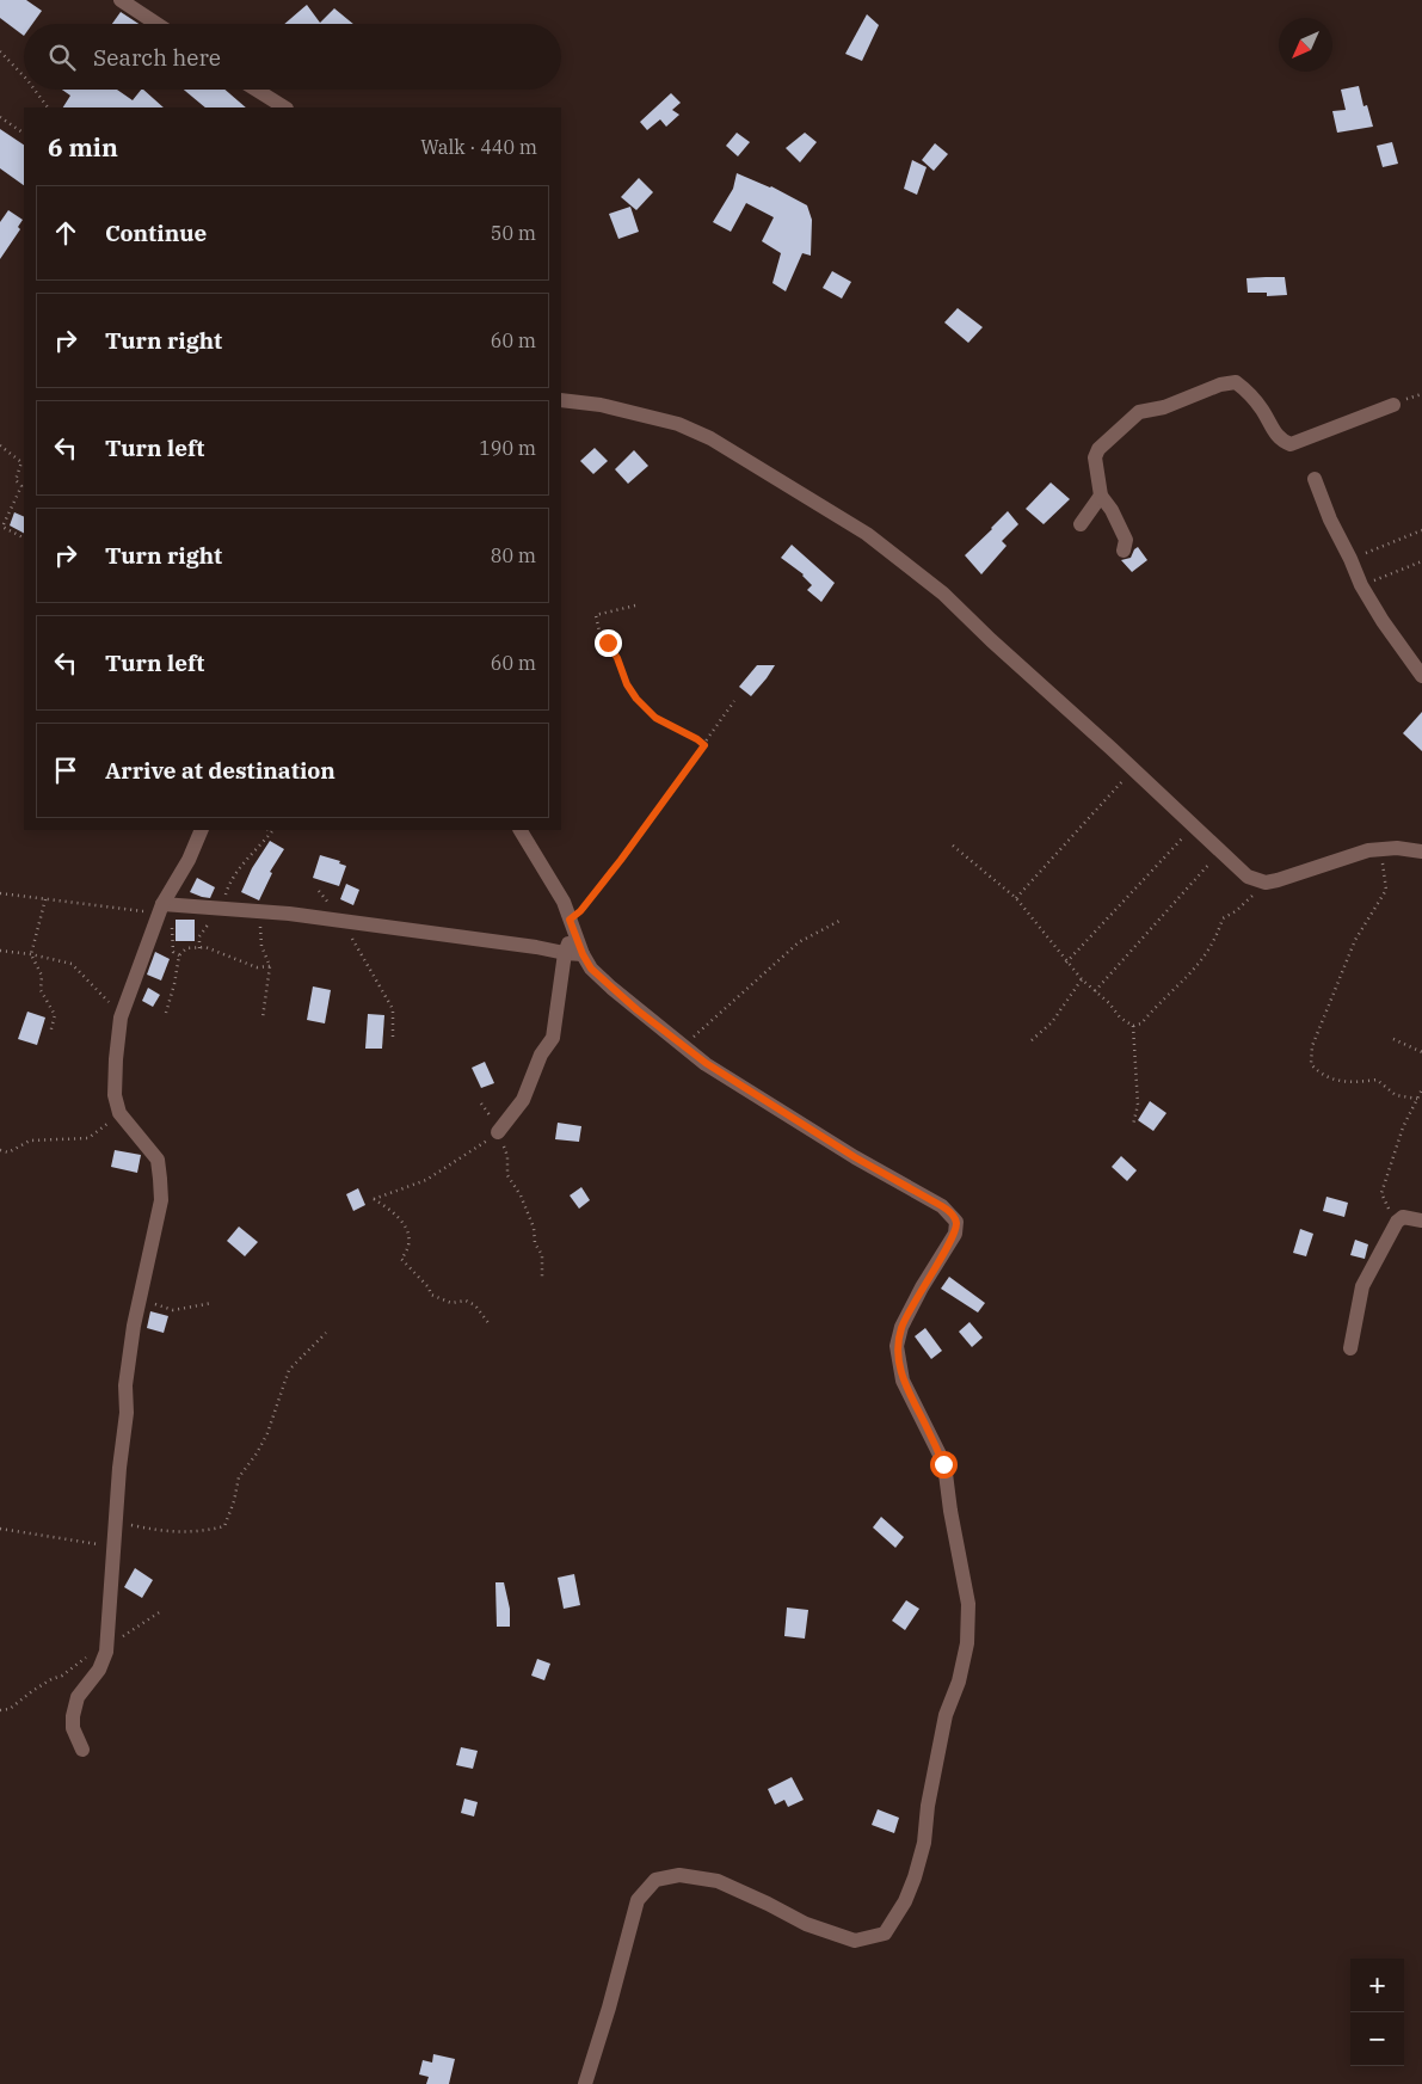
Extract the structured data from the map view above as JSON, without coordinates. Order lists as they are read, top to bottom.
{
  "north": "bottom left",
  "page": {
    "search": "Search here",
    "heading": ["6 min", "Walk · 440 m"],
    "list": [
      ["Continue", "50 m"],
      ["Turn right", "60 m"],
      ["Turn left", "190 m"],
      ["Turn right", "80 m"],
      ["Turn left", "60 m"],
      "Arrive at destination"
    ],
    "map_buttons": ["+", "−"]
  }
}
